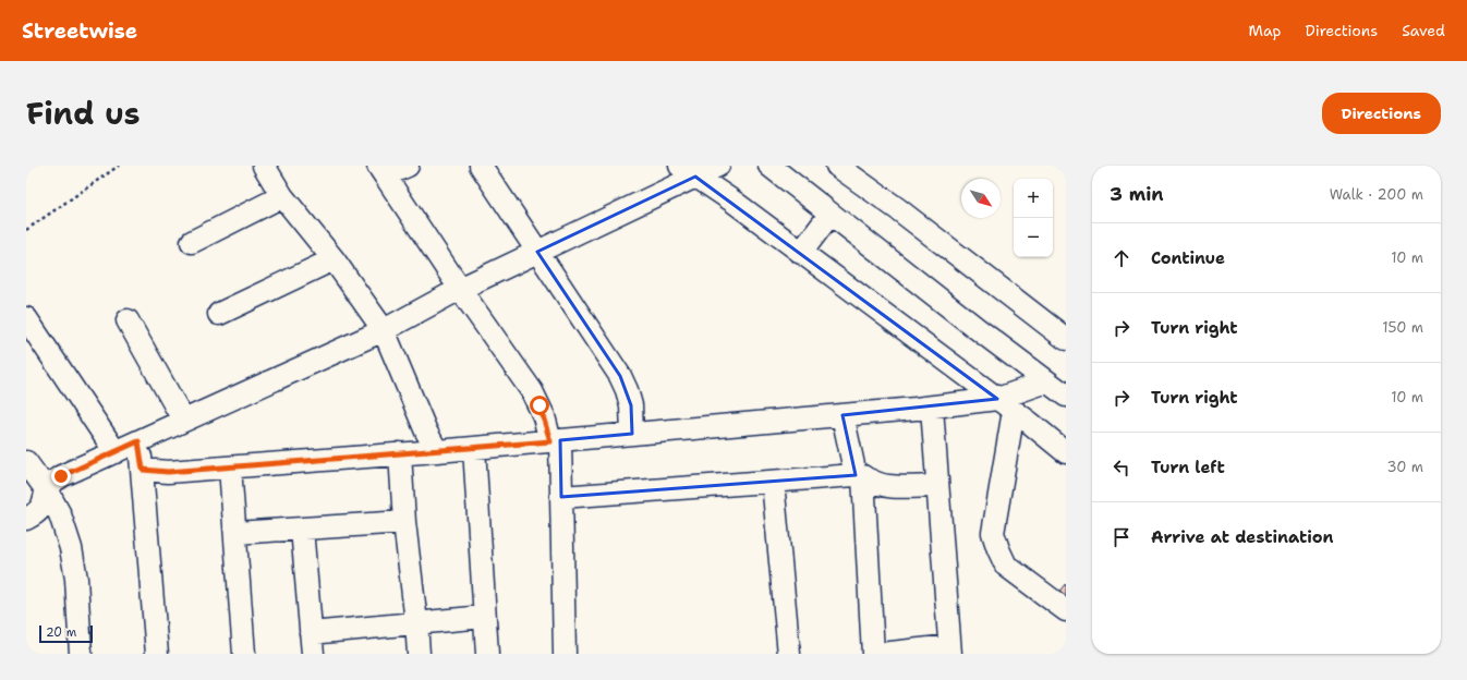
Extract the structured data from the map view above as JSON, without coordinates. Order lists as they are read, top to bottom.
{
  "scale_bar": "20 m",
  "north": "bottom right",
  "page": {
    "header": "Streetwise",
    "nav": ["Map", "Directions", "Saved"],
    "title": "Find us",
    "buttons": "Directions",
    "heading": ["3 min", "Walk · 200 m"],
    "map_buttons": ["+", "−"],
    "list": [
      ["Continue", "10 m"],
      ["Turn right", "150 m"],
      ["Turn right", "10 m"],
      ["Turn left", "30 m"],
      "Arrive at destination"
    ],
    "scale": "20 m"
  }
}
